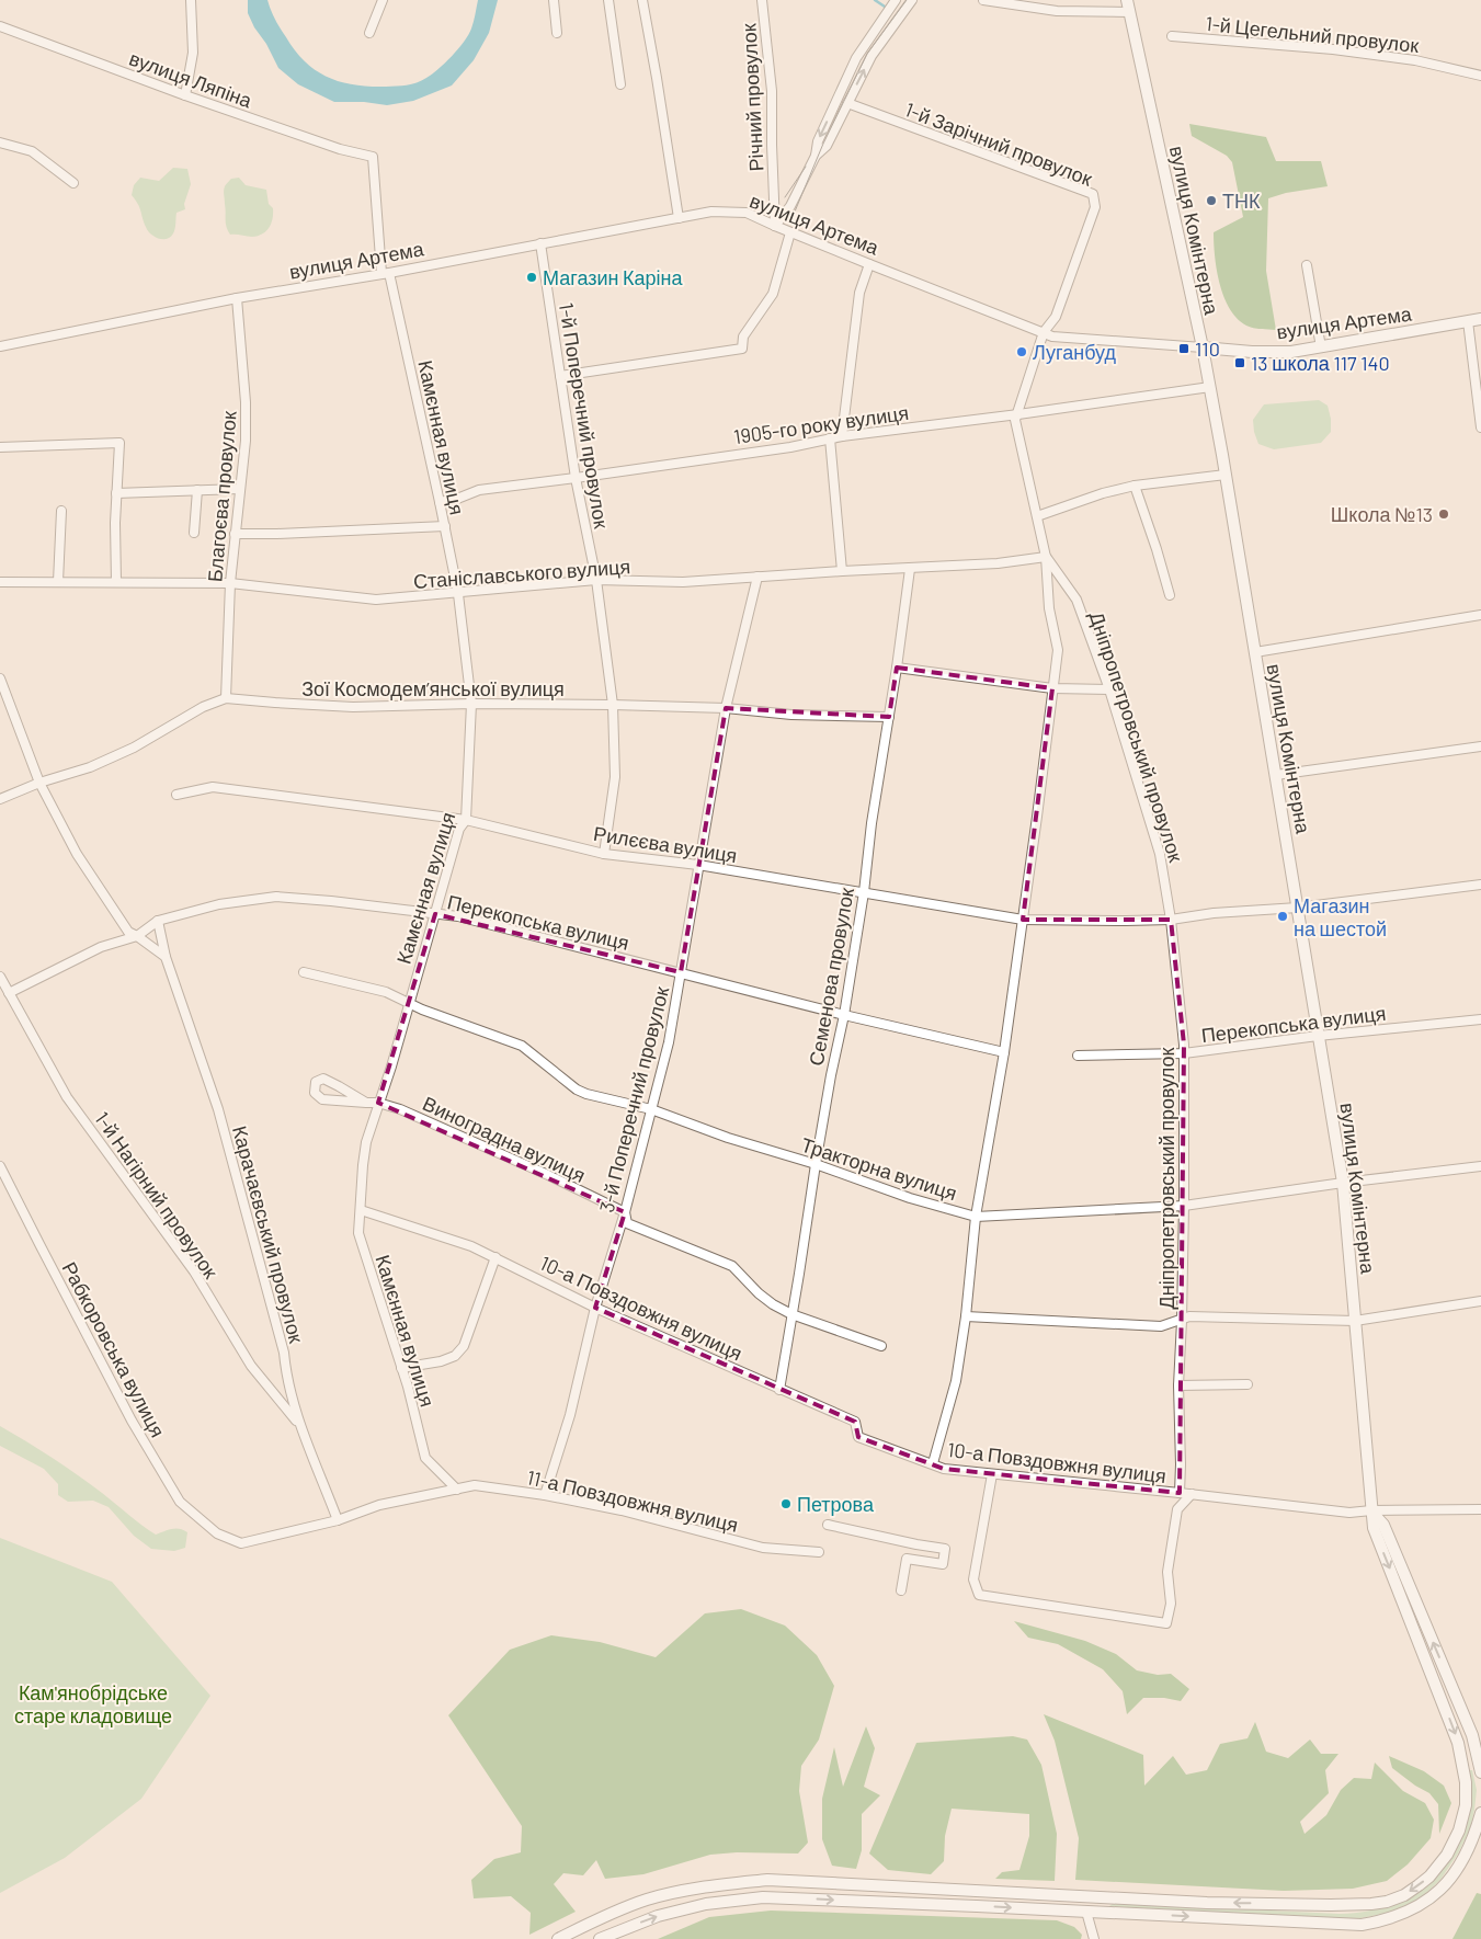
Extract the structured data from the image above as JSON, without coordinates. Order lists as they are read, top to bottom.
{
  "streets": {
    "main road": ["вулиця Артема", "вулиця Комінтерна"],
    "street": [
      "1-й Цегельний провулок",
      "вулиця Ляпіна",
      "Річний провулок",
      "1-й Зарічний провулок",
      "1-й Поперечний провулок",
      "1905-го року вулиця",
      "Камєнная вулиця",
      "Благоєва провулок",
      "Станіславського вулиця",
      "Зої Космодем’янської вулиця",
      "Дніпропетровський провулок",
      "Рилєєва вулиця",
      "Перекопська вулиця",
      "Семенова провулок",
      "3-й Поперечний провулок",
      "Виноградна вулиця",
      "Тракторна вулиця",
      "1-й Нагірний провулок",
      "Карачаєвський провулок",
      "10-а Повздовжня вулиця",
      "Рабкоровська вулиця",
      "11-а Повздовжня вулиця"
    ]
  },
  "crossings": [
    ["вулиця Ляпіна", "Камєнная вулиця"],
    ["Річний провулок", "вулиця Артема"],
    ["1-й Зарічний провулок", "вулиця Артема"],
    ["вулиця Артема", "вулиця Комінтерна"],
    ["вулиця Артема", "1-й Поперечний провулок"],
    ["вулиця Артема", "Камєнная вулиця"],
    ["вулиця Артема", "Благоєва провулок"],
    ["вулиця Комінтерна", "1905-го року вулиця"],
    ["вулиця Комінтерна", "Рилєєва вулиця"],
    ["вулиця Комінтерна", "Перекопська вулиця"],
    ["вулиця Комінтерна", "Тракторна вулиця"],
    ["вулиця Комінтерна", "10-а Повздовжня вулиця"],
    ["1-й Поперечний провулок", "1905-го року вулиця"],
    ["1-й Поперечний провулок", "Станіславського вулиця"],
    ["1-й Поперечний провулок", "Зої Космодем’янської вулиця"],
    ["1-й Поперечний провулок", "Рилєєва вулиця"],
    ["1905-го року вулиця", "Камєнная вулиця"],
    ["Камєнная вулиця", "Станіславського вулиця"],
    ["Камєнная вулиця", "Зої Космодем’янської вулиця"],
    ["Камєнная вулиця", "Рилєєва вулиця"],
    ["Камєнная вулиця", "Перекопська вулиця"],
    ["Камєнная вулиця", "Виноградна вулиця"],
    ["Камєнная вулиця", "Тракторна вулиця"],
    ["Камєнная вулиця", "10-а Повздовжня вулиця"],
    ["Камєнная вулиця", "11-а Повздовжня вулиця"],
    ["Благоєва провулок", "Станіславського вулиця"],
    ["Благоєва провулок", "Зої Космодем’янської вулиця"],
    ["Станіславського вулиця", "Дніпропетровський провулок"],
    ["Станіславського вулиця", "Семенова провулок"],
    ["Станіславського вулиця", "3-й Поперечний провулок"],
    ["Зої Космодем’янської вулиця", "Семенова провулок"],
    ["Зої Космодем’янської вулиця", "3-й Поперечний провулок"],
    ["Дніпропетровський провулок", "Рилєєва вулиця"],
    ["Дніпропетровський провулок", "Перекопська вулиця"],
    ["Дніпропетровський провулок", "Тракторна вулиця"],
    ["Дніпропетровський провулок", "10-а Повздовжня вулиця"],
    ["Рилєєва вулиця", "Семенова провулок"],
    ["Рилєєва вулиця", "3-й Поперечний провулок"],
    ["Перекопська вулиця", "Семенова провулок"],
    ["Перекопська вулиця", "3-й Поперечний провулок"],
    ["Перекопська вулиця", "1-й Нагірний провулок"],
    ["Перекопська вулиця", "Карачаєвський провулок"],
    ["Семенова провулок", "Виноградна вулиця"],
    ["Семенова провулок", "Тракторна вулиця"],
    ["Семенова провулок", "10-а Повздовжня вулиця"],
    ["3-й Поперечний провулок", "Виноградна вулиця"],
    ["3-й Поперечний провулок", "Тракторна вулиця"],
    ["3-й Поперечний провулок", "10-а Повздовжня вулиця"],
    ["3-й Поперечний провулок", "11-а Повздовжня вулиця"],
    ["1-й Нагірний провулок", "Карачаєвський провулок"],
    ["Карачаєвський провулок", "11-а Повздовжня вулиця"],
    ["Рабкоровська вулиця", "11-а Повздовжня вулиця"]
  ],
  "parks": ["Кам'янобрідське старе кладовище"],
  "places": {
    "other": [
      "ТНК",
      "Магазин Каріна",
      "Луганбуд",
      "Школа №13",
      "Магазин на шестой",
      "Петрова"
    ],
    "transit": ["110", "13 школа 117 140"]
  }
}
